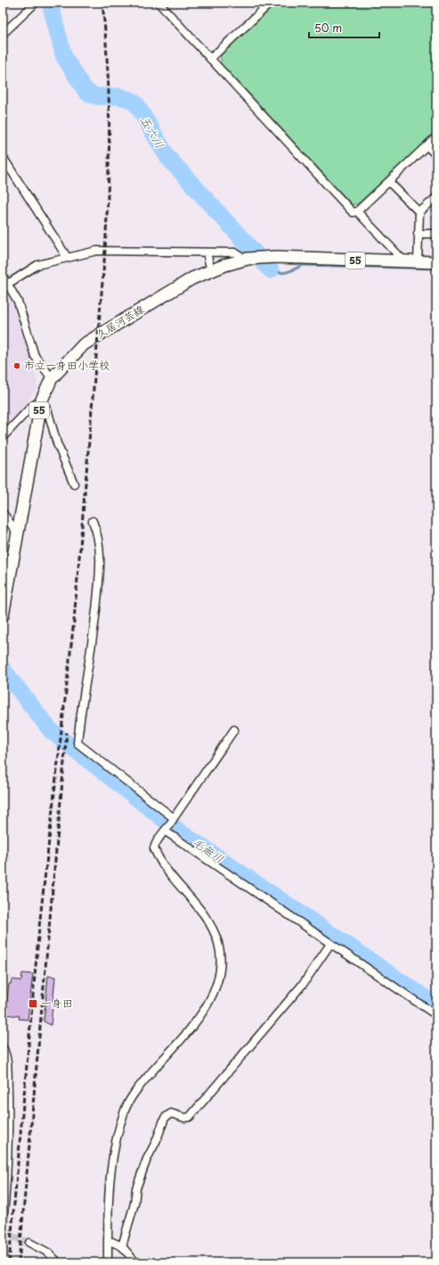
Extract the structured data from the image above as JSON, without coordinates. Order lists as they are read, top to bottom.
{
  "streets": {
    "main road": ["55", "久居河芸線"]
  },
  "water": ["五六川", "毛無川"],
  "places": {
    "other": ["市立一身田小学校"],
    "transit": ["一身田"]
  },
  "scale_bar": "50 m"
}
